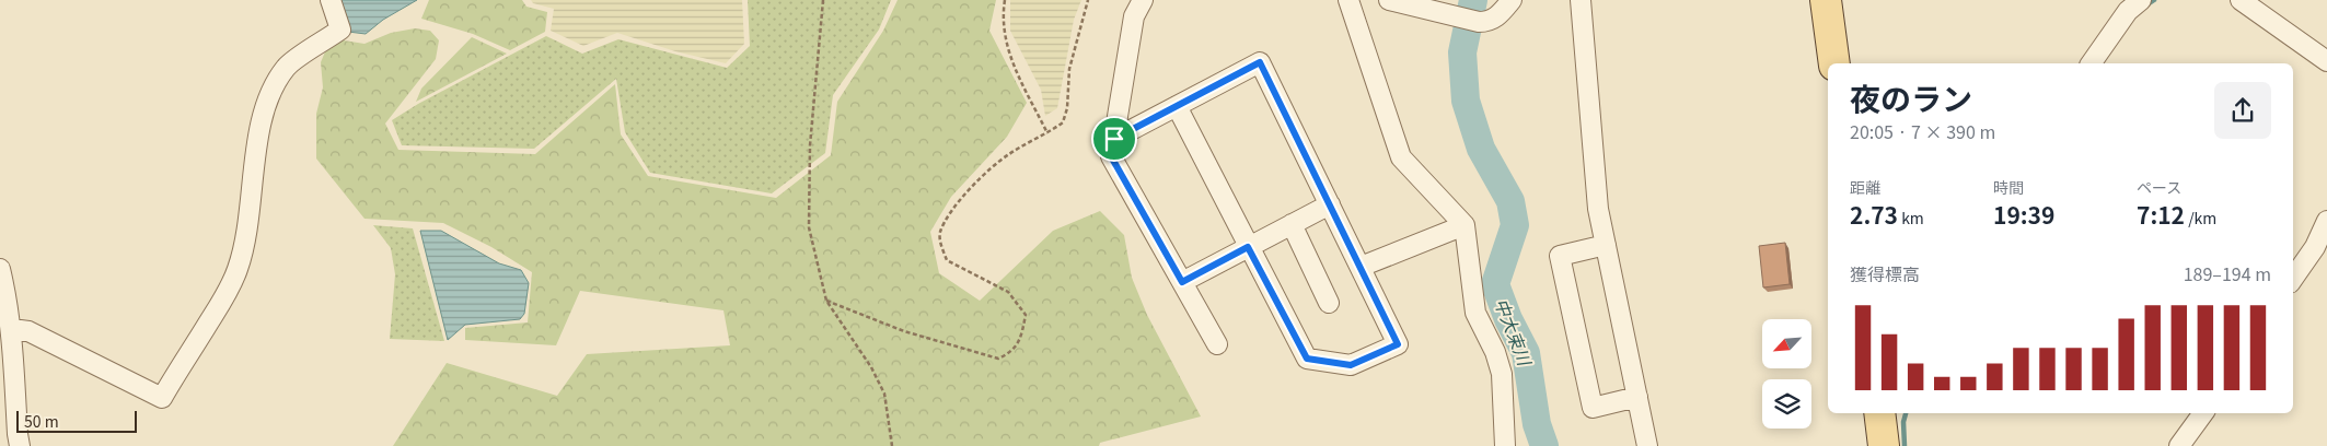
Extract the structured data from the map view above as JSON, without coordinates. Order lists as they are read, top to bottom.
{
  "water": ["中大束川"],
  "scale_bar": "50 m",
  "north": "bottom left",
  "page": {
    "heading": ["夜のラン", "20:05 · 7 × 390 m"],
    "stats": [
      ["距離", "2.73 km"],
      ["時間", "19:39"],
      ["ペース", "7:12 /km"]
    ],
    "chart": ["獲得標高", "189–194 m"],
    "scale": "50 m"
  }
}
